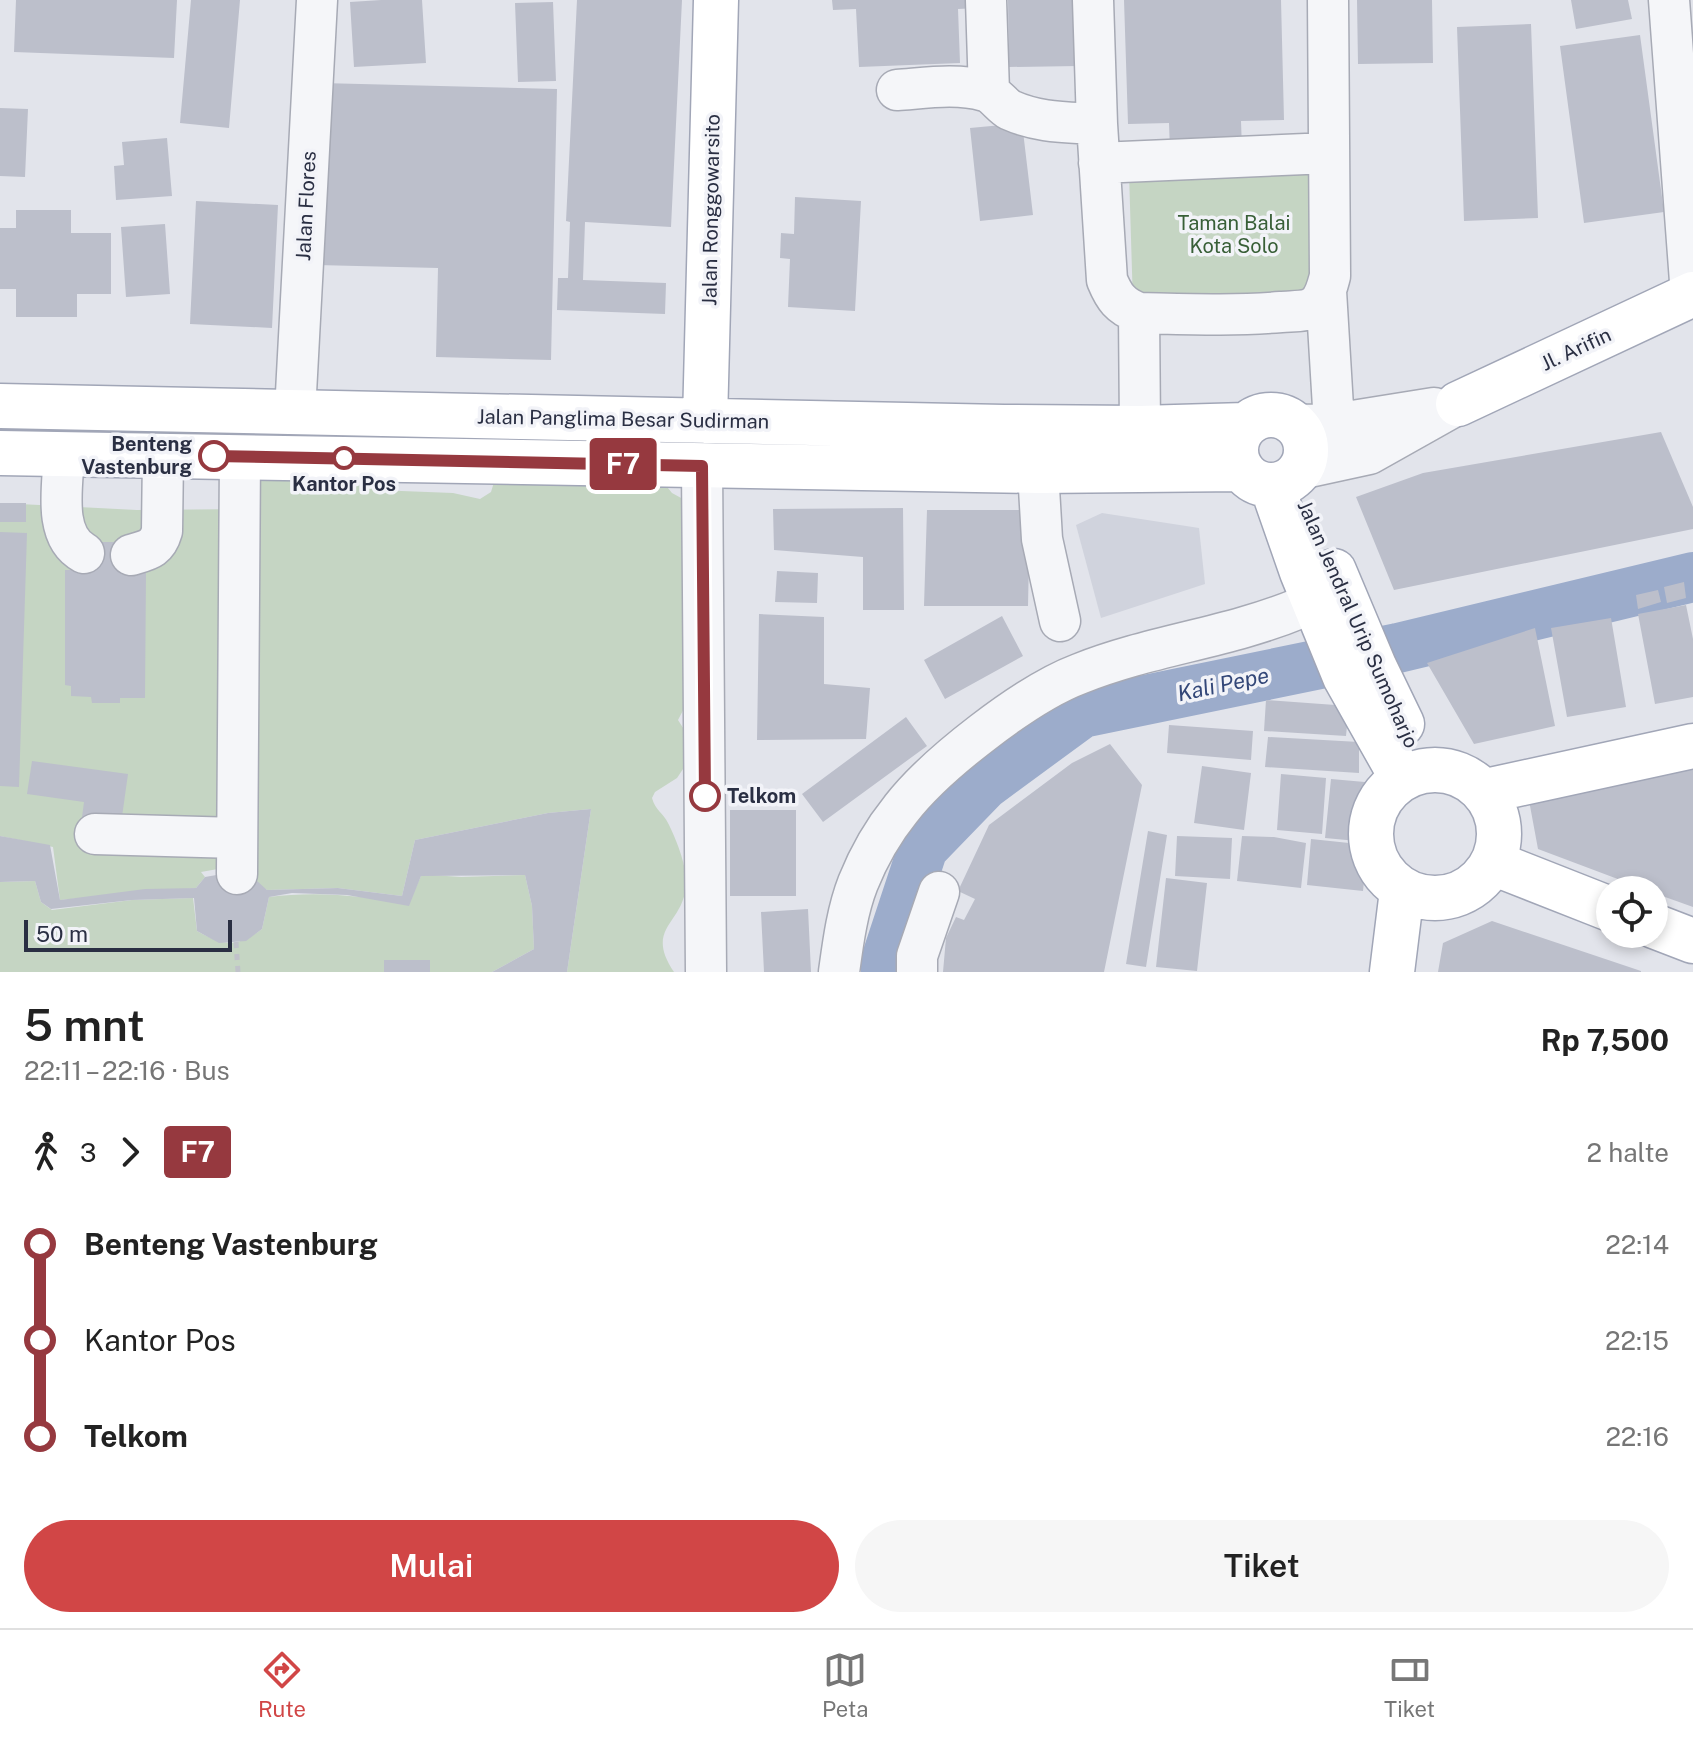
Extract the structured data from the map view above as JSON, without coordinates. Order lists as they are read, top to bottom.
{
  "streets": {
    "main road": [
      "Jalan Ronggowarsito",
      "Jl. Arifin",
      "Jalan Panglima Besar Sudirman",
      "Jalan Jendral Urip Sumoharjo"
    ],
    "street": ["Jalan Flores"]
  },
  "crossings": [
    ["Jalan Flores", "Jalan Panglima Besar Sudirman"],
    ["Jalan Ronggowarsito", "Jalan Panglima Besar Sudirman"]
  ],
  "water": ["Kali Pepe"],
  "parks": ["Taman Balai Kota Solo"],
  "places": ["Benteng Vastenburg", "Kantor Pos", "Telkom"],
  "lines": ["bus line F7"],
  "scale_bar": "50 m",
  "page": {
    "on_map": "F7",
    "scale": "50 m",
    "heading": ["5 mnt", "22:11 – 22:16 · Bus", "Rp 7,500"],
    "legs": ["3", "F7", "2 halte"],
    "list": [
      {
        "name": "Benteng Vastenburg",
        "value": "22:14"
      },
      {
        "name": "Kantor Pos",
        "value": "22:15"
      },
      {
        "name": "Telkom",
        "value": "22:16"
      }
    ],
    "buttons": ["Mulai", "Tiket"],
    "tabs": ["Rute", "Peta", "Tiket"]
  }
}
